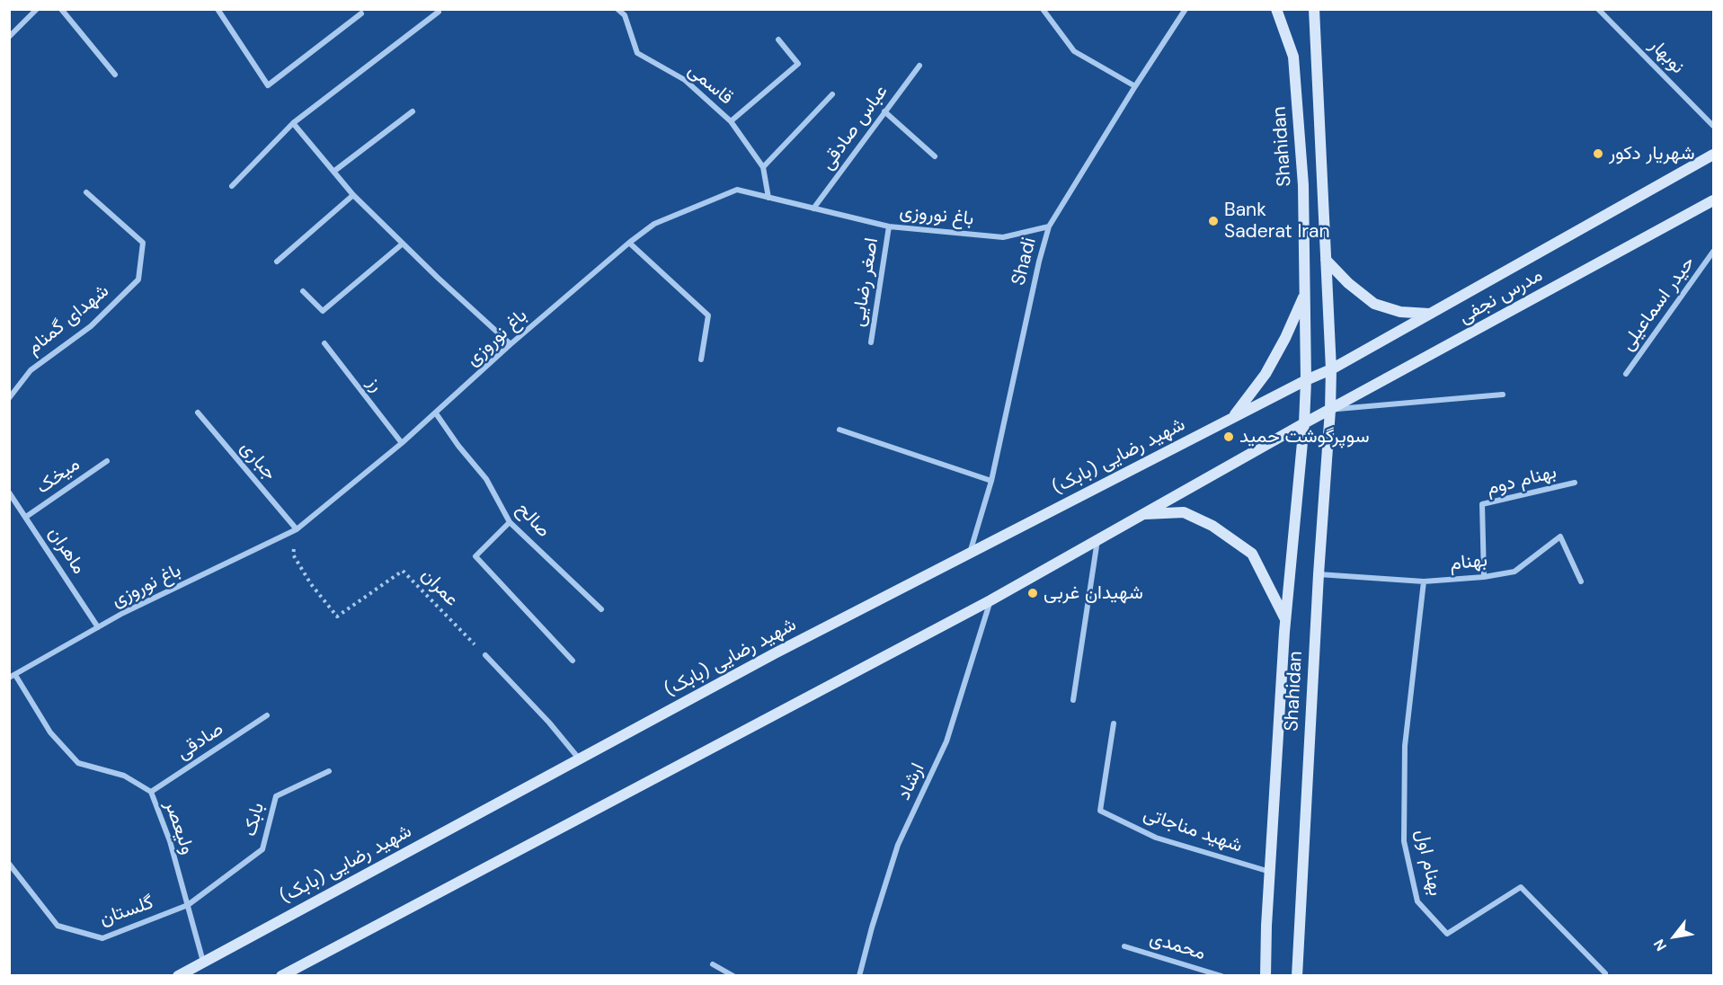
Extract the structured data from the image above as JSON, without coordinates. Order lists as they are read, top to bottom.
{
  "streets": {
    "main road": ["Shahidan", "مدرس نجفی", "شهید رضایی (بابک)"],
    "street": [
      "نوبهار",
      "قاسمی",
      "عباس صادقی",
      "باغ نوروزی",
      "Shadi",
      "اصغر رضایی",
      "حیدر اسماعیلی",
      "شهدای گمنام",
      "رز",
      "جباری",
      "میخک",
      "بهنام دوم",
      "صالح",
      "ماهران",
      "بهنام",
      "صادقی",
      "ارشاد",
      "بابک",
      "ولیعصر",
      "شهید مناجاتی",
      "بهنام اول",
      "گلستان",
      "محمدی"
    ],
    "path": ["عمران"]
  },
  "crossings": [
    ["قاسمی", "باغ نوروزی"],
    ["عباس صادقی", "باغ نوروزی"],
    ["Shahidan", "مدرس نجفی"],
    ["Shahidan", "شهید رضایی (بابک)"],
    ["Shahidan", "بهنام"],
    ["Shahidan", "شهید مناجاتی"],
    ["باغ نوروزی", "Shadi"],
    ["باغ نوروزی", "اصغر رضایی"],
    ["باغ نوروزی", "رز"],
    ["باغ نوروزی", "جباری"],
    ["باغ نوروزی", "صالح"],
    ["باغ نوروزی", "ماهران"],
    ["باغ نوروزی", "عمران"],
    ["باغ نوروزی", "ولیعصر"],
    ["Shadi", "شهید رضایی (بابک)"],
    ["مدرس نجفی", "شهید رضایی (بابک)"],
    ["شهید رضایی (بابک)", "ولیعصر"],
    ["جباری", "عمران"],
    ["میخک", "ماهران"],
    ["بهنام دوم", "بهنام"],
    ["بهنام", "بهنام اول"],
    ["صادقی", "ولیعصر"],
    ["بابک", "ولیعصر"],
    ["بابک", "گلستان"],
    ["ولیعصر", "گلستان"]
  ],
  "places": [
    "شهریار دکور",
    "Bank Saderat Iran",
    "سوپرگوشت حمید",
    "شهیدان غربی"
  ],
  "north": "bottom left"
}
